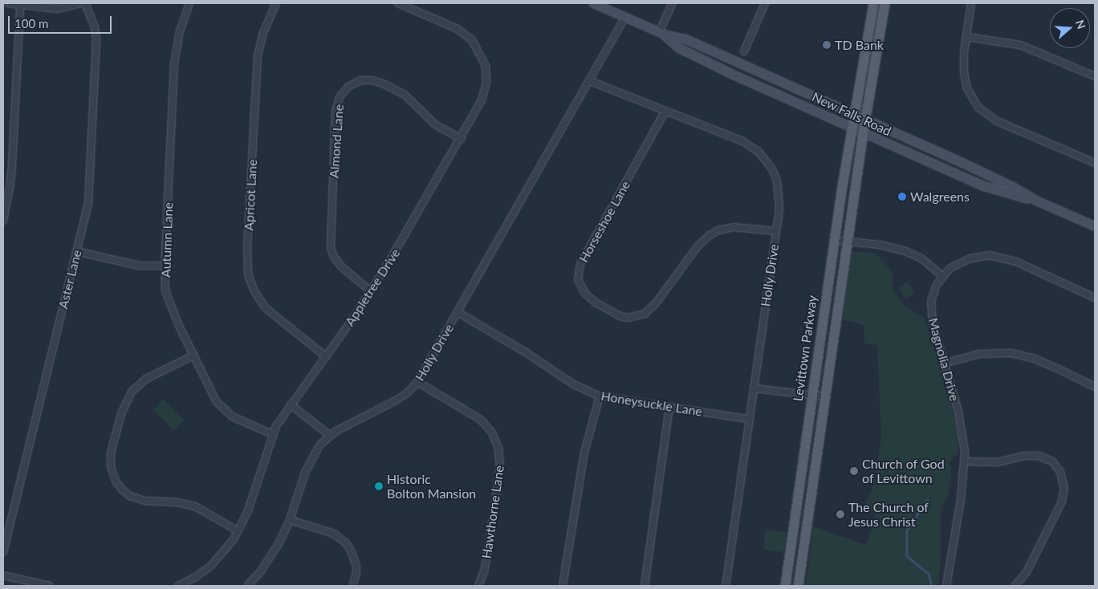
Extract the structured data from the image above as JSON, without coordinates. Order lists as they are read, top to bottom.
{
  "streets": {
    "main road": ["New Falls Road", "Levittown Parkway"],
    "street": [
      "Almond Lane",
      "Apricot Lane",
      "Horseshoe Lane",
      "Autumn Lane",
      "Holly Drive",
      "Aster Lane",
      "Appletree Drive",
      "Magnolia Drive",
      "Honeysuckle Lane",
      "Hawthorne Lane"
    ]
  },
  "crossings": [
    ["New Falls Road", "Holly Drive"],
    ["New Falls Road", "Levittown Parkway"],
    ["Almond Lane", "Appletree Drive"],
    ["Apricot Lane", "Appletree Drive"],
    ["Horseshoe Lane", "Holly Drive"],
    ["Autumn Lane", "Appletree Drive"],
    ["Holly Drive", "Honeysuckle Lane"],
    ["Holly Drive", "Hawthorne Lane"]
  ],
  "places": [
    "TD Bank",
    "Walgreens",
    "Church of God of Levittown",
    "Historic Bolton Mansion",
    "The Church of Jesus Christ"
  ],
  "scale_bar": "100 m",
  "north": "right"
}
